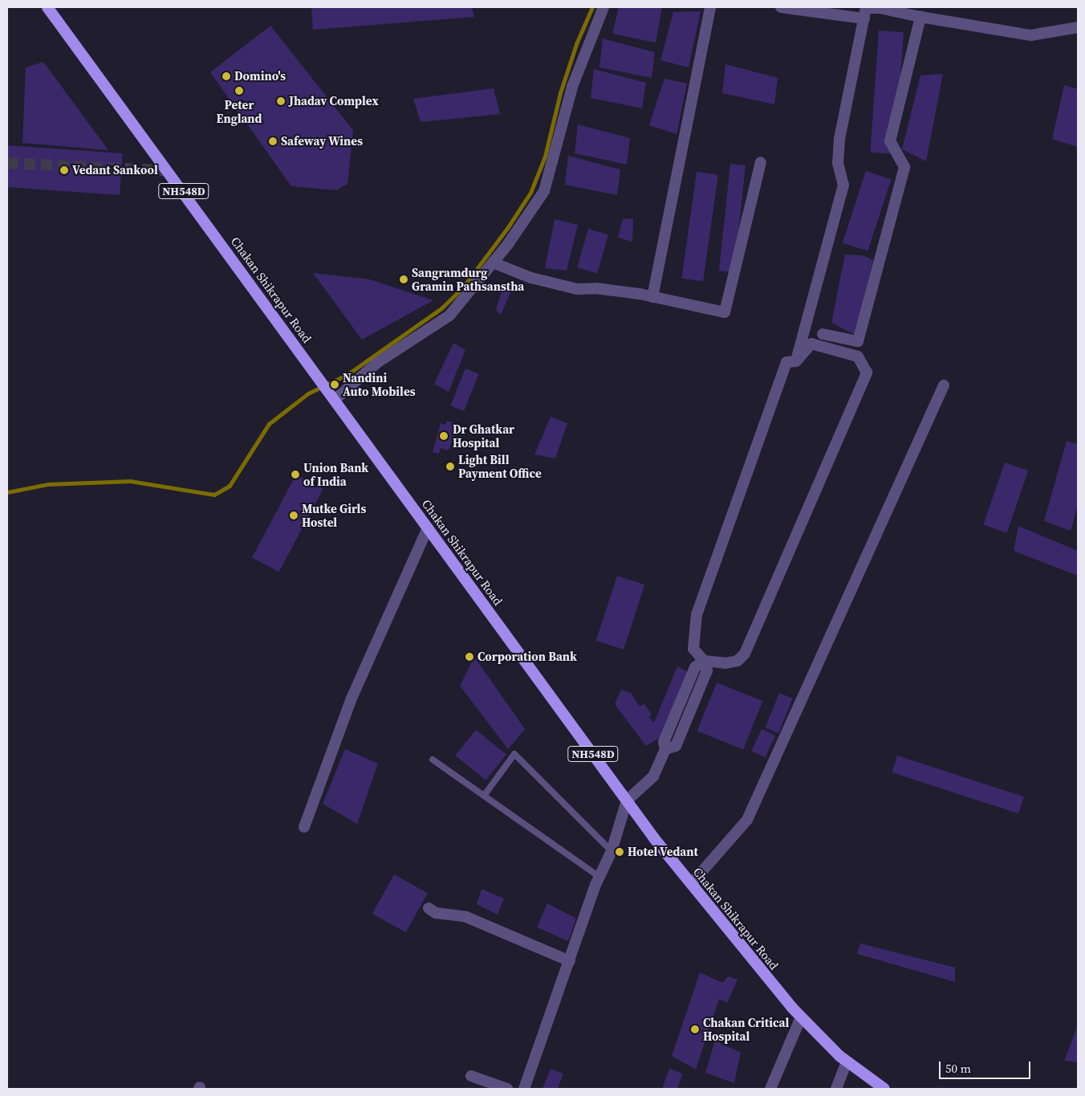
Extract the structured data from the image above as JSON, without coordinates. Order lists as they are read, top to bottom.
{
  "streets": {
    "highway": ["NH548D", "Chakan Shikrapur Road"]
  },
  "places": [
    "Domino's",
    "Peter England",
    "Jhadav Complex",
    "Safeway Wines",
    "Vedant Sankool",
    "Sangramdurg Gramin Pathsanstha",
    "Nandini Auto Mobiles",
    "Dr Ghatkar Hospital",
    "Light Bill Payment Office",
    "Union Bank of India",
    "Mutke Girls Hostel",
    "Corporation Bank",
    "Hotel Vedant",
    "Chakan Critical Hospital"
  ],
  "scale_bar": "50 m"
}
